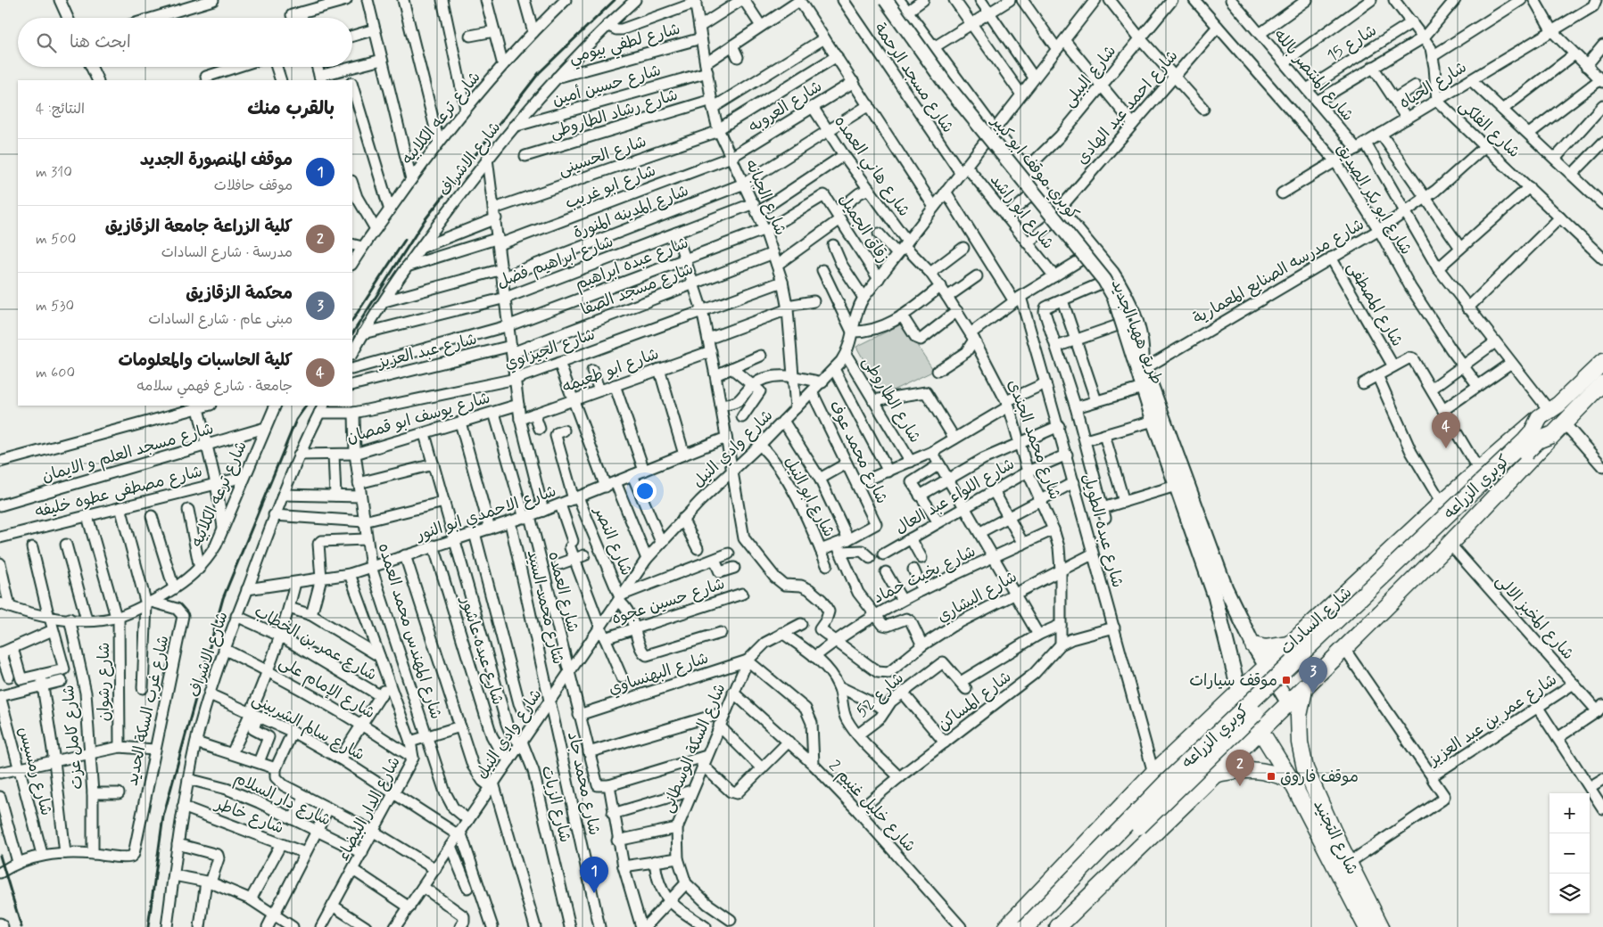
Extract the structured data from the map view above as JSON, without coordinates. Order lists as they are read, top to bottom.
{
  "streets": {
    "highway": ["كوبري الزراعه", "شارع السادات", "شارع التجنيد"],
    "main road": ["كوبري موقف ابو كبير", "طريق ههيا الجديد"],
    "street": [
      "شارع لطفي بيومي",
      "شارع 15",
      "شارع المنتصر بالله",
      "شارع البيلى",
      "شارع مسجد الرحمة",
      "شارع حسين أمين",
      "شارع الحياه",
      "شارع العروبه",
      "شارع احمد عبد الهادى",
      "شارع رشاد الطاروطى",
      "شارع ترعه الكلابيه",
      "شارع الفلكى",
      "شارع الحسينى",
      "شارع الاشراف",
      "شارع هاني العمده",
      "شارع ابو غريب",
      "شارع الجبانه",
      "شارع ابو بكر الصديق",
      "شارع المدينه المنورة",
      "شارع ابو راشد",
      "زقاق الجميل",
      "شارع ابراهيم فضل",
      "شارع عبده ابراهيم",
      "شارع مدرسه الصنايع المعمارية",
      "شارع مسجد الصفا",
      "شارع المصطفى",
      "شارع الجيزاوي",
      "شارع عبد العزيز",
      "شارع ابو طعيمه",
      "شارع الطاروطى",
      "شارع يوسف ابو قمصان",
      "شارع محمد الجندى",
      "شارع وادي النيل",
      "شارع مسجد العلم و الايمان",
      "شارع محمد عوف",
      "شارع مصطفى عطوه خليفه",
      "شارع اللواء عبد العال",
      "شارع ابو النيل",
      "شارع الاحمدي ابو النور",
      "شارع عبده الطويل",
      "شارع النصر",
      "شارع بخيت حماد",
      "شارع العمده",
      "شارع البشاري",
      "شارع حسين عجوه",
      "شارع محمد السيد",
      "شارع المخبز الالى",
      "شارع المهندس محمد العمده",
      "شارع عمر بن الخطاب",
      "شارع عبده عاشور",
      "شارع البهنساوي",
      "شارع رشوان",
      "شارع الإمام على",
      "شارع 52",
      "شارع المساكن",
      "شارع غرب السكة الحديد",
      "شارع عمر بن عبد العزيز",
      "شارع سالم الشربينى",
      "شارع كامل عزت",
      "شارع السكة الوسطانى",
      "شارع رمسيس",
      "شارع محمد جاد",
      "شارع دار السلام",
      "شارع الزيات",
      "شارع خليل غنيم 2",
      "شارع الدار البيضاء",
      "شارع خاطر"
    ]
  },
  "crossings": [
    ["شارع لطفي بيومي", "شارع الاشراف"],
    ["شارع لطفي بيومي", "شارع الجبانه"],
    ["شارع 15", "شارع المنتصر بالله"],
    ["شارع 15", "شارع الفلكى"],
    ["شارع المنتصر بالله", "شارع الحياه"],
    ["شارع البيلى", "طريق ههيا الجديد"],
    ["شارع مسجد الرحمة", "شارع ابو راشد"],
    ["شارع مسجد الرحمة", "شارع وادي النيل"],
    ["شارع حسين أمين", "شارع الاشراف"],
    ["شارع حسين أمين", "شارع الجبانه"],
    ["شارع الحياه", "شارع الفلكى"],
    ["شارع الحياه", "شارع ابو بكر الصديق"],
    ["شارع العروبه", "شارع هاني العمده"],
    ["شارع العروبه", "شارع ابو غريب"],
    ["شارع العروبه", "شارع الجبانه"],
    ["شارع احمد عبد الهادى", "شارع ابو بكر الصديق"],
    ["شارع احمد عبد الهادى", "طريق ههيا الجديد"],
    ["شارع رشاد الطاروطى", "شارع الجبانه"],
    ["شارع ترعه الكلابيه", "شارع مسجد العلم و الايمان"],
    ["شارع ترعه الكلابيه", "شارع مصطفى عطوه خليفه"],
    ["شارع ترعه الكلابيه", "شارع رشوان"],
    ["شارع ترعه الكلابيه", "شارع غرب السكة الحديد"],
    ["شارع ترعه الكلابيه", "شارع كامل عزت"],
    ["شارع الفلكى", "شارع مدرسه الصنايع المعمارية"],
    ["شارع الحسينى", "شارع الاشراف"],
    ["شارع الحسينى", "شارع الجبانه"],
    ["شارع الاشراف", "شارع ابو غريب"],
    ["شارع الاشراف", "شارع المدينه المنورة"],
    ["شارع الاشراف", "شارع ابراهيم فضل"],
    ["شارع الاشراف", "شارع الجيزاوي"],
    ["شارع الاشراف", "شارع يوسف ابو قمصان"],
    ["شارع الاشراف", "شارع الاحمدي ابو النور"],
    ["شارع الاشراف", "شارع عمر بن الخطاب"],
    ["شارع الاشراف", "شارع الإمام على"],
    ["شارع الاشراف", "شارع سالم الشربينى"],
    ["شارع الاشراف", "شارع دار السلام"],
    ["شارع الاشراف", "شارع خاطر"],
    ["شارع هاني العمده", "شارع المدينه المنورة"],
    ["شارع هاني العمده", "شارع ابراهيم فضل"],
    ["شارع هاني العمده", "شارع محمد الجندى"],
    ["شارع هاني العمده", "شارع وادي النيل"],
    ["كوبري موقف ابو كبير", "شارع مدرسه الصنايع المعمارية"],
    ["كوبري موقف ابو كبير", "طريق ههيا الجديد"],
    ["شارع ابو غريب", "شارع الجبانه"],
    ["شارع الجبانه", "شارع المدينه المنورة"],
    ["شارع الجبانه", "شارع ابراهيم فضل"],
    ["شارع الجبانه", "شارع عبده ابراهيم"],
    ["شارع الجبانه", "شارع مسجد الصفا"],
    ["شارع الجبانه", "شارع الجيزاوي"],
    ["شارع الجبانه", "شارع وادي النيل"],
    ["شارع ابو بكر الصديق", "شارع مدرسه الصنايع المعمارية"],
    ["شارع ابو راشد", "شارع وادي النيل"],
    ["زقاق الجميل", "شارع عبده ابراهيم"],
    ["زقاق الجميل", "شارع وادي النيل"],
    ["شارع مدرسه الصنايع المعمارية", "شارع المصطفى"],
    ["شارع مدرسه الصنايع المعمارية", "طريق ههيا الجديد"],
    ["شارع مسجد الصفا", "شارع عبد العزيز"],
    ["طريق ههيا الجديد", "شارع وادي النيل"],
    ["طريق ههيا الجديد", "شارع السادات"],
    ["طريق ههيا الجديد", "شارع التجنيد"],
    ["شارع الجيزاوي", "شارع المهندس محمد العمده"],
    ["شارع الطاروطى", "شارع وادي النيل"],
    ["شارع يوسف ابو قمصان", "شارع العمده"],
    ["شارع يوسف ابو قمصان", "شارع المهندس محمد العمده"],
    ["شارع يوسف ابو قمصان", "شارع الزيات"],
    ["شارع محمد الجندى", "شارع وادي النيل"],
    ["شارع محمد الجندى", "شارع اللواء عبد العال"],
    ["شارع محمد الجندى", "شارع بخيت حماد"],
    ["شارع محمد الجندى", "شارع البشاري"],
    ["شارع محمد الجندى", "شارع 52"],
    ["شارع محمد الجندى", "شارع المساكن"],
    ["شارع وادي النيل", "شارع محمد عوف"],
    ["شارع وادي النيل", "شارع ابو النيل"],
    ["شارع وادي النيل", "شارع عبده الطويل"],
    ["شارع وادي النيل", "شارع النصر"],
    ["شارع وادي النيل", "شارع العمده"],
    ["شارع وادي النيل", "شارع محمد السيد"],
    ["شارع وادي النيل", "شارع المهندس محمد العمده"],
    ["شارع وادي النيل", "شارع عبده عاشور"],
    ["شارع وادي النيل", "شارع سالم الشربينى"],
    ["شارع وادي النيل", "شارع محمد جاد"],
    ["شارع وادي النيل", "شارع الزيات"],
    ["كوبري الزراعه", "شارع السادات"],
    ["شارع مصطفى عطوه خليفه", "شارع رشوان"],
    ["شارع اللواء عبد العال", "شارع عبده الطويل"],
    ["شارع ابو النيل", "شارع بخيت حماد"],
    ["شارع ابو النيل", "شارع البشاري"],
    ["شارع الاحمدي ابو النور", "شارع النصر"],
    ["شارع الاحمدي ابو النور", "شارع العمده"],
    ["شارع الاحمدي ابو النور", "شارع محمد السيد"],
    ["شارع الاحمدي ابو النور", "شارع المهندس محمد العمده"],
    ["شارع الاحمدي ابو النور", "شارع عبده عاشور"],
    ["شارع الاحمدي ابو النور", "شارع الزيات"],
    ["شارع الاحمدي ابو النور", "شارع الدار البيضاء"],
    ["شارع عبده الطويل", "شارع البشاري"],
    ["شارع عبده الطويل", "شارع السادات"],
    ["شارع عبده الطويل", "شارع المساكن"],
    ["شارع النصر", "شارع حسين عجوه"],
    ["شارع بخيت حماد", "شارع البشاري"],
    ["شارع محمد السيد", "شارع محمد جاد"],
    ["شارع المخبز الالى", "شارع عمر بن عبد العزيز"],
    ["شارع البهنساوي", "شارع السكة الوسطانى"],
    ["شارع البهنساوي", "شارع خليل غنيم 2"],
    ["شارع الإمام على", "شارع الدار البيضاء"],
    ["شارع المساكن", "شارع خليل غنيم 2"],
    ["شارع غرب السكة الحديد", "شارع كامل عزت"],
    ["شارع عمر بن عبد العزيز", "شارع التجنيد"],
    ["شارع سالم الشربينى", "شارع الدار البيضاء"],
    ["شارع السكة الوسطانى", "شارع خليل غنيم 2"],
    ["شارع دار السلام", "شارع الدار البيضاء"]
  ],
  "places": {
    "transit": ["موقف سيارات", "موقف فاروق"]
  },
  "page": {
    "search": "ابحث هنا",
    "heading": ["بالقرب منك", "النتائج: 4"],
    "list": [
      {
        "mark": "1",
        "name": "موقف المنصورة الجديد",
        "note": "موقف حافلات",
        "value": "310 m"
      },
      {
        "mark": "2",
        "name": "كلية الزراعة جامعة الزقازيق",
        "note": "مدرسة · شارع السادات",
        "value": "500 m"
      },
      {
        "mark": "3",
        "name": "محكمة الزقازيق",
        "note": "مبنى عام · شارع السادات",
        "value": "530 m"
      },
      {
        "mark": "4",
        "name": "كلية الحاسبات والمعلومات",
        "note": "جامعة · شارع فهمي سلامه",
        "value": "600 m"
      }
    ],
    "pins": [
      "4",
      "3",
      "2",
      "1"
    ],
    "map_buttons": ["+", "−"]
  }
}
